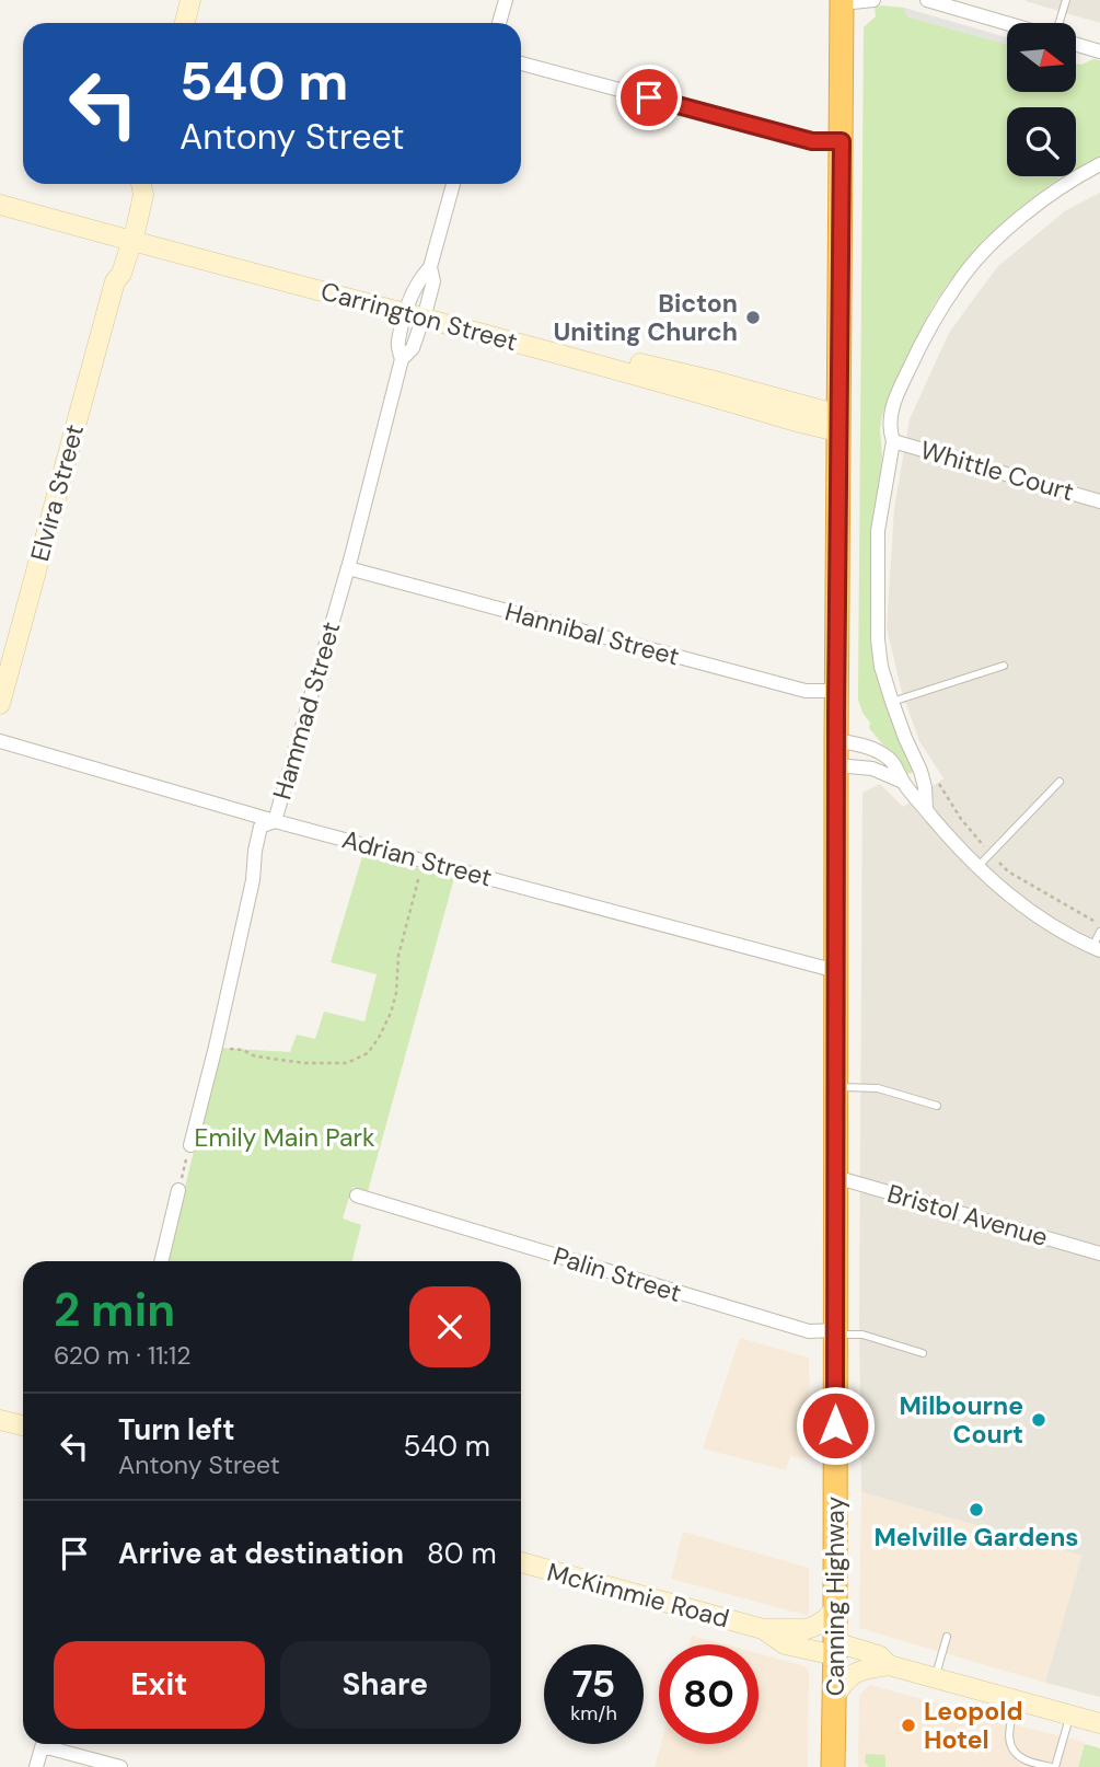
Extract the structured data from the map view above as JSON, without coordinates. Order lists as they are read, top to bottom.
{
  "streets": {
    "highway": ["Canning Highway"],
    "main road": ["Carrington Street", "Elvira Street", "McKimmie Road"],
    "street": [
      "Whittle Court",
      "Hannibal Street",
      "Hammad Street",
      "Adrian Street",
      "Bristol Avenue",
      "Palin Street"
    ]
  },
  "crossings": [
    ["Carrington Street", "Elvira Street"],
    ["Carrington Street", "Hammad Street"],
    ["Carrington Street", "Canning Highway"],
    ["Hannibal Street", "Hammad Street"],
    ["Hannibal Street", "Canning Highway"],
    ["Hammad Street", "Adrian Street"],
    ["Adrian Street", "Canning Highway"],
    ["Bristol Avenue", "Canning Highway"],
    ["Palin Street", "Canning Highway"],
    ["McKimmie Road", "Canning Highway"]
  ],
  "parks": ["Emily Main Park"],
  "places": [
    "Bicton Uniting Church",
    "Milbourne Court",
    "Melville Gardens",
    "Leopold Hotel"
  ],
  "north": "right",
  "page": {
    "turn": ["540 m", "Antony Street"],
    "heading": ["2 min", "620 m · 11:12"],
    "list": [
      {
        "name": "Turn left",
        "note": "Antony Street",
        "value": "540 m"
      },
      {
        "name": "Arrive at destination",
        "value": "80 m"
      }
    ],
    "buttons": ["Exit", "Share"],
    "speed": "75 km/h",
    "limit": "80"
  }
}
